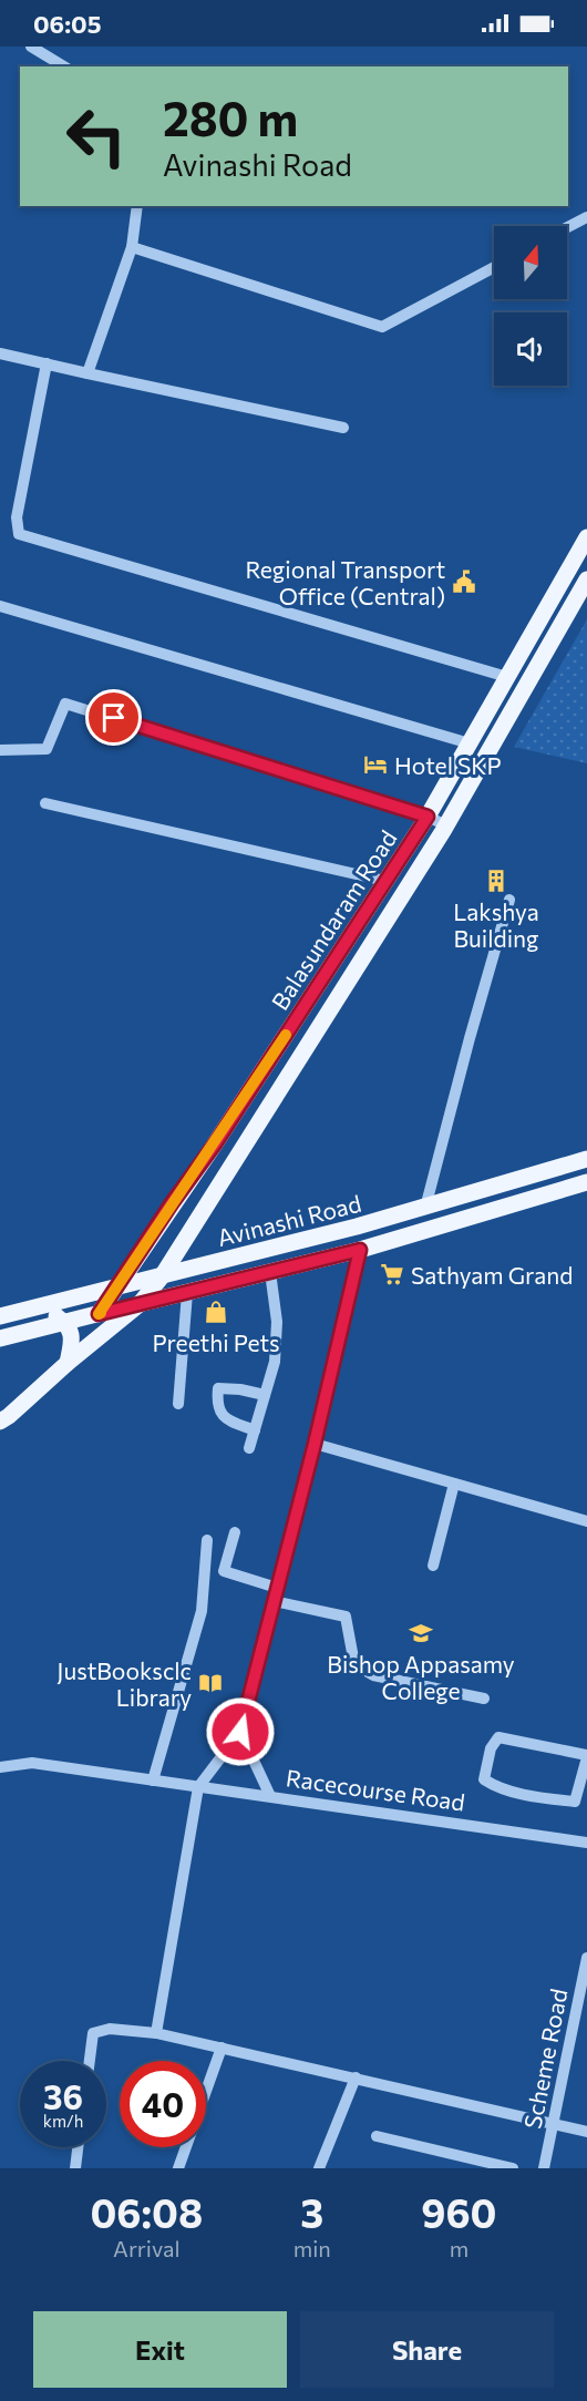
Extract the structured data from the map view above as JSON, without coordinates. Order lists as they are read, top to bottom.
{
  "streets": {
    "main road": ["Balasundaram Road", "Avinashi Road"],
    "street": ["Racecourse Road", "Scheme Road"]
  },
  "crossings": [
    ["Balasundaram Road", "Avinashi Road"]
  ],
  "places": {
    "public building": ["Regional Transport Office (Central)"],
    "hotel": ["Hotel SKP"],
    "building": ["Lakshya Building"],
    "supermarket": ["Sathyam Grand"],
    "shop": ["Preethi Pets"],
    "school or university": ["Bishop Appasamy College"],
    "library": ["JustBooksclc Library"]
  },
  "north": "top",
  "page": {
    "status": "06:05",
    "turn": ["280 m", "Avinashi Road"],
    "speed": "36 km/h",
    "limit": "40",
    "eta": [
      "06:08",
      "Arrival",
      "3",
      "min",
      "960",
      "m"
    ],
    "buttons": ["Exit", "Share"]
  }
}
